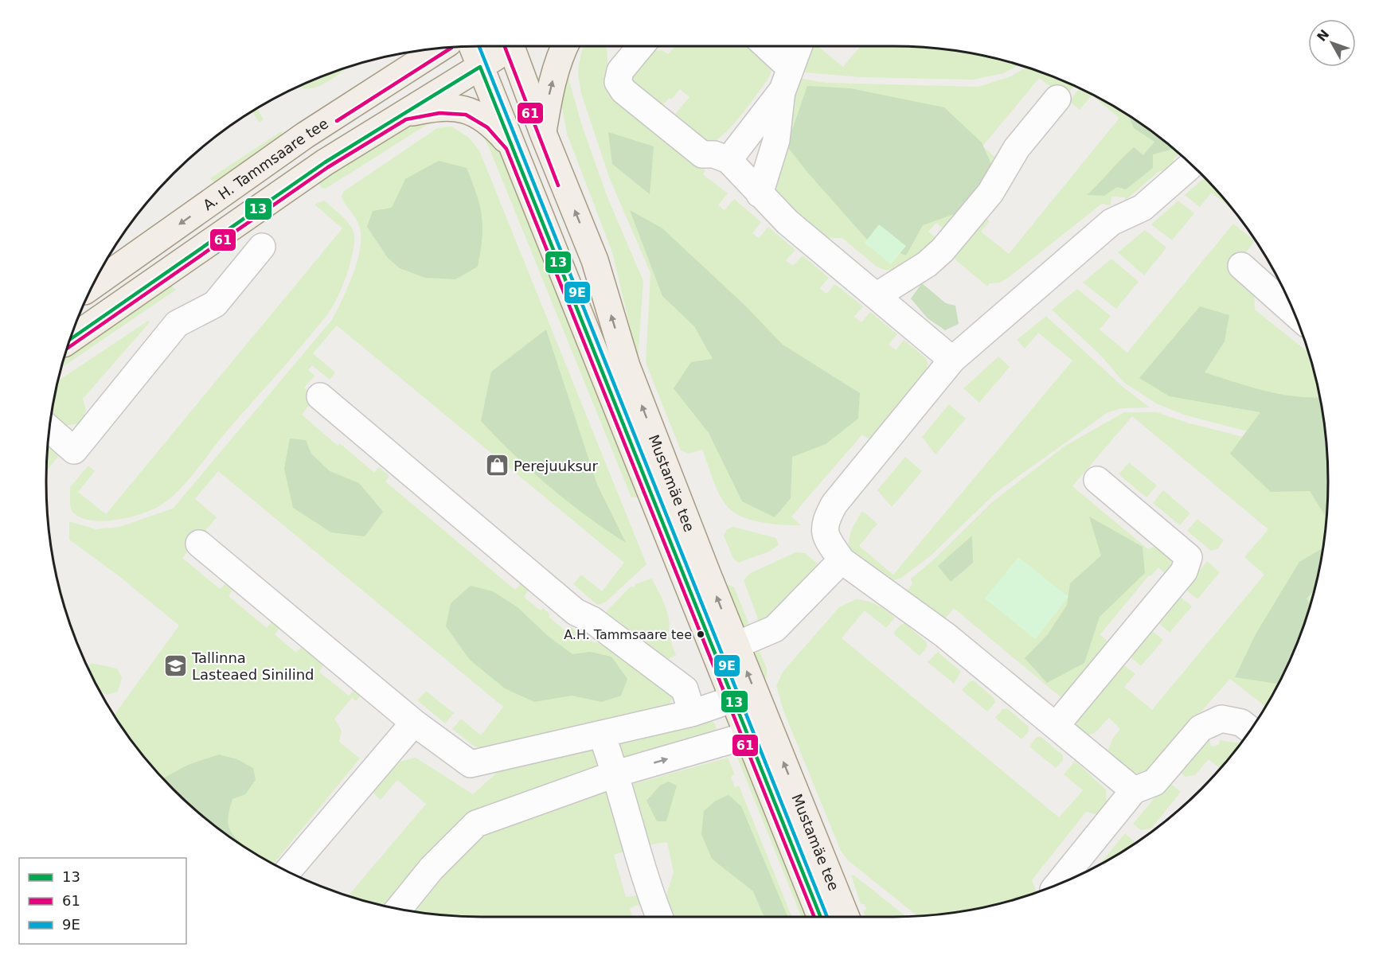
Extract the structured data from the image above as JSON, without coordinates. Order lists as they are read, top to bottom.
{
  "streets": {
    "main road": ["A. H. Tammsaare tee", "Mustamäe tee"]
  },
  "places": {
    "shop": ["Perejuuksur"],
    "other": ["A.H. Tammsaare tee"],
    "school or university": ["Tallinna Lasteaed Sinilind"]
  },
  "lines": ["transit line 61", "transit line 9E", "transit line 13"],
  "legend": ["13", "61", "9E"],
  "north": "top left"
}
